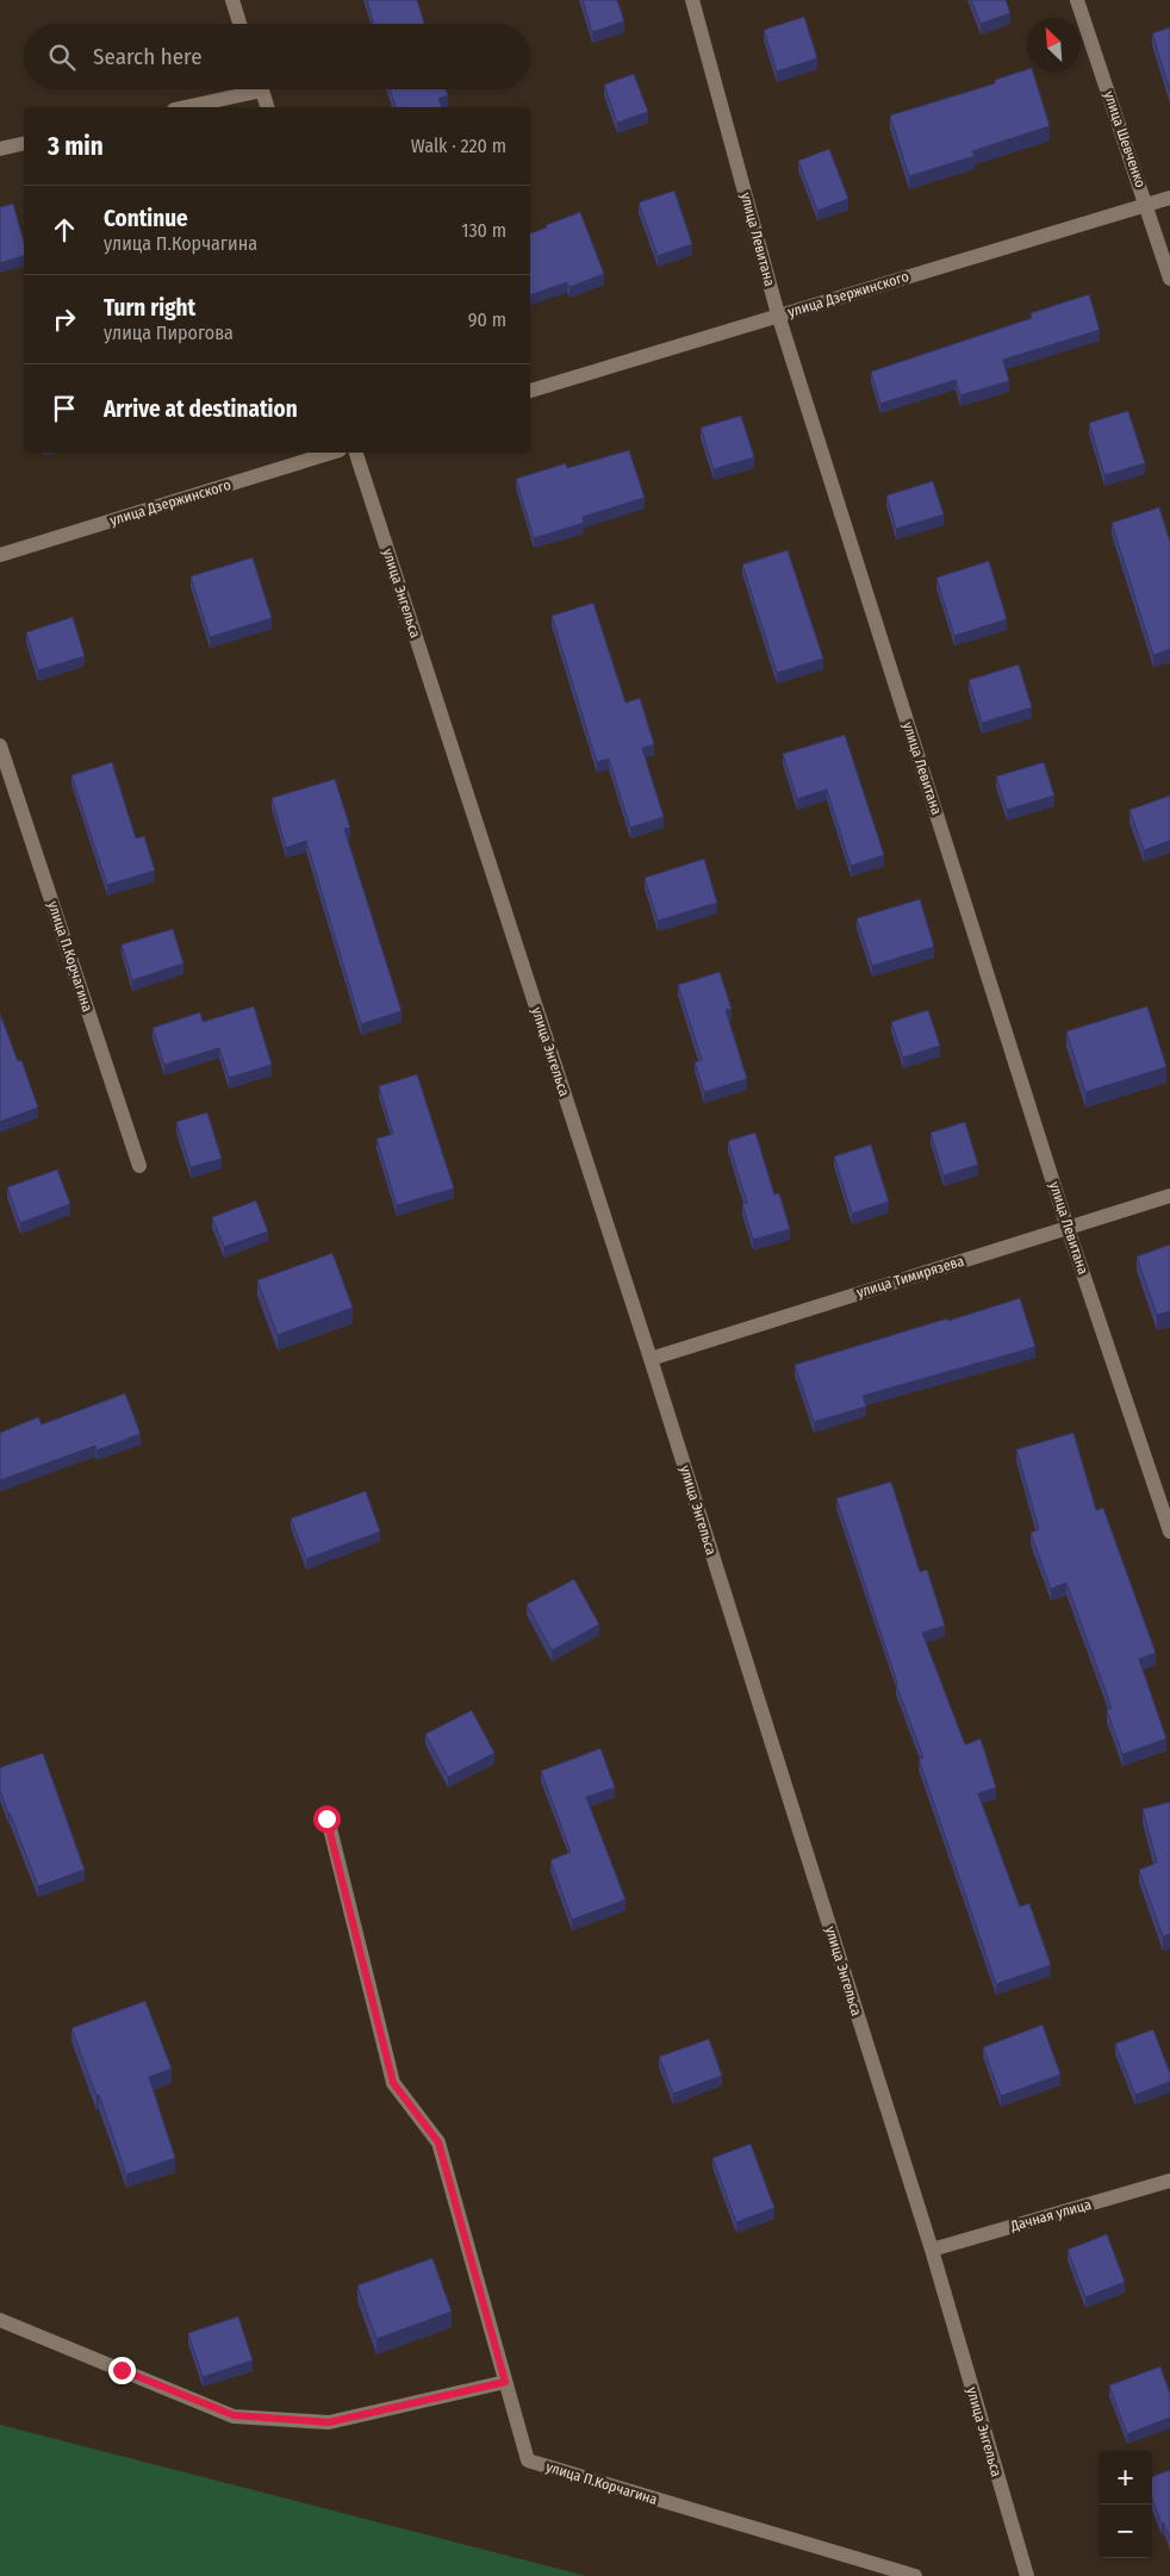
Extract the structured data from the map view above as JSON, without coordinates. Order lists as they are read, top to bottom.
{
  "streets": {
    "street": [
      "улица Шевченко",
      "улица Левитана",
      "улица Дзержинского",
      "улица Энгельса",
      "улица П.Корчагина",
      "улица Тимирязева",
      "Дачная улица"
    ]
  },
  "crossings": [
    ["улица Шевченко", "улица Дзержинского"],
    ["улица Левитана", "улица Дзержинского"],
    ["улица Левитана", "улица Тимирязева"],
    ["улица Энгельса", "улица Тимирязева"],
    ["улица Энгельса", "Дачная улица"]
  ],
  "north": "top left",
  "page": {
    "search": "Search here",
    "heading": ["3 min", "Walk · 220 m"],
    "list": [
      ["Continue", "улица П.Корчагина", "130 m"],
      ["Turn right", "улица Пирогова", "90 m"],
      "Arrive at destination"
    ],
    "map_buttons": ["+", "−"]
  }
}
